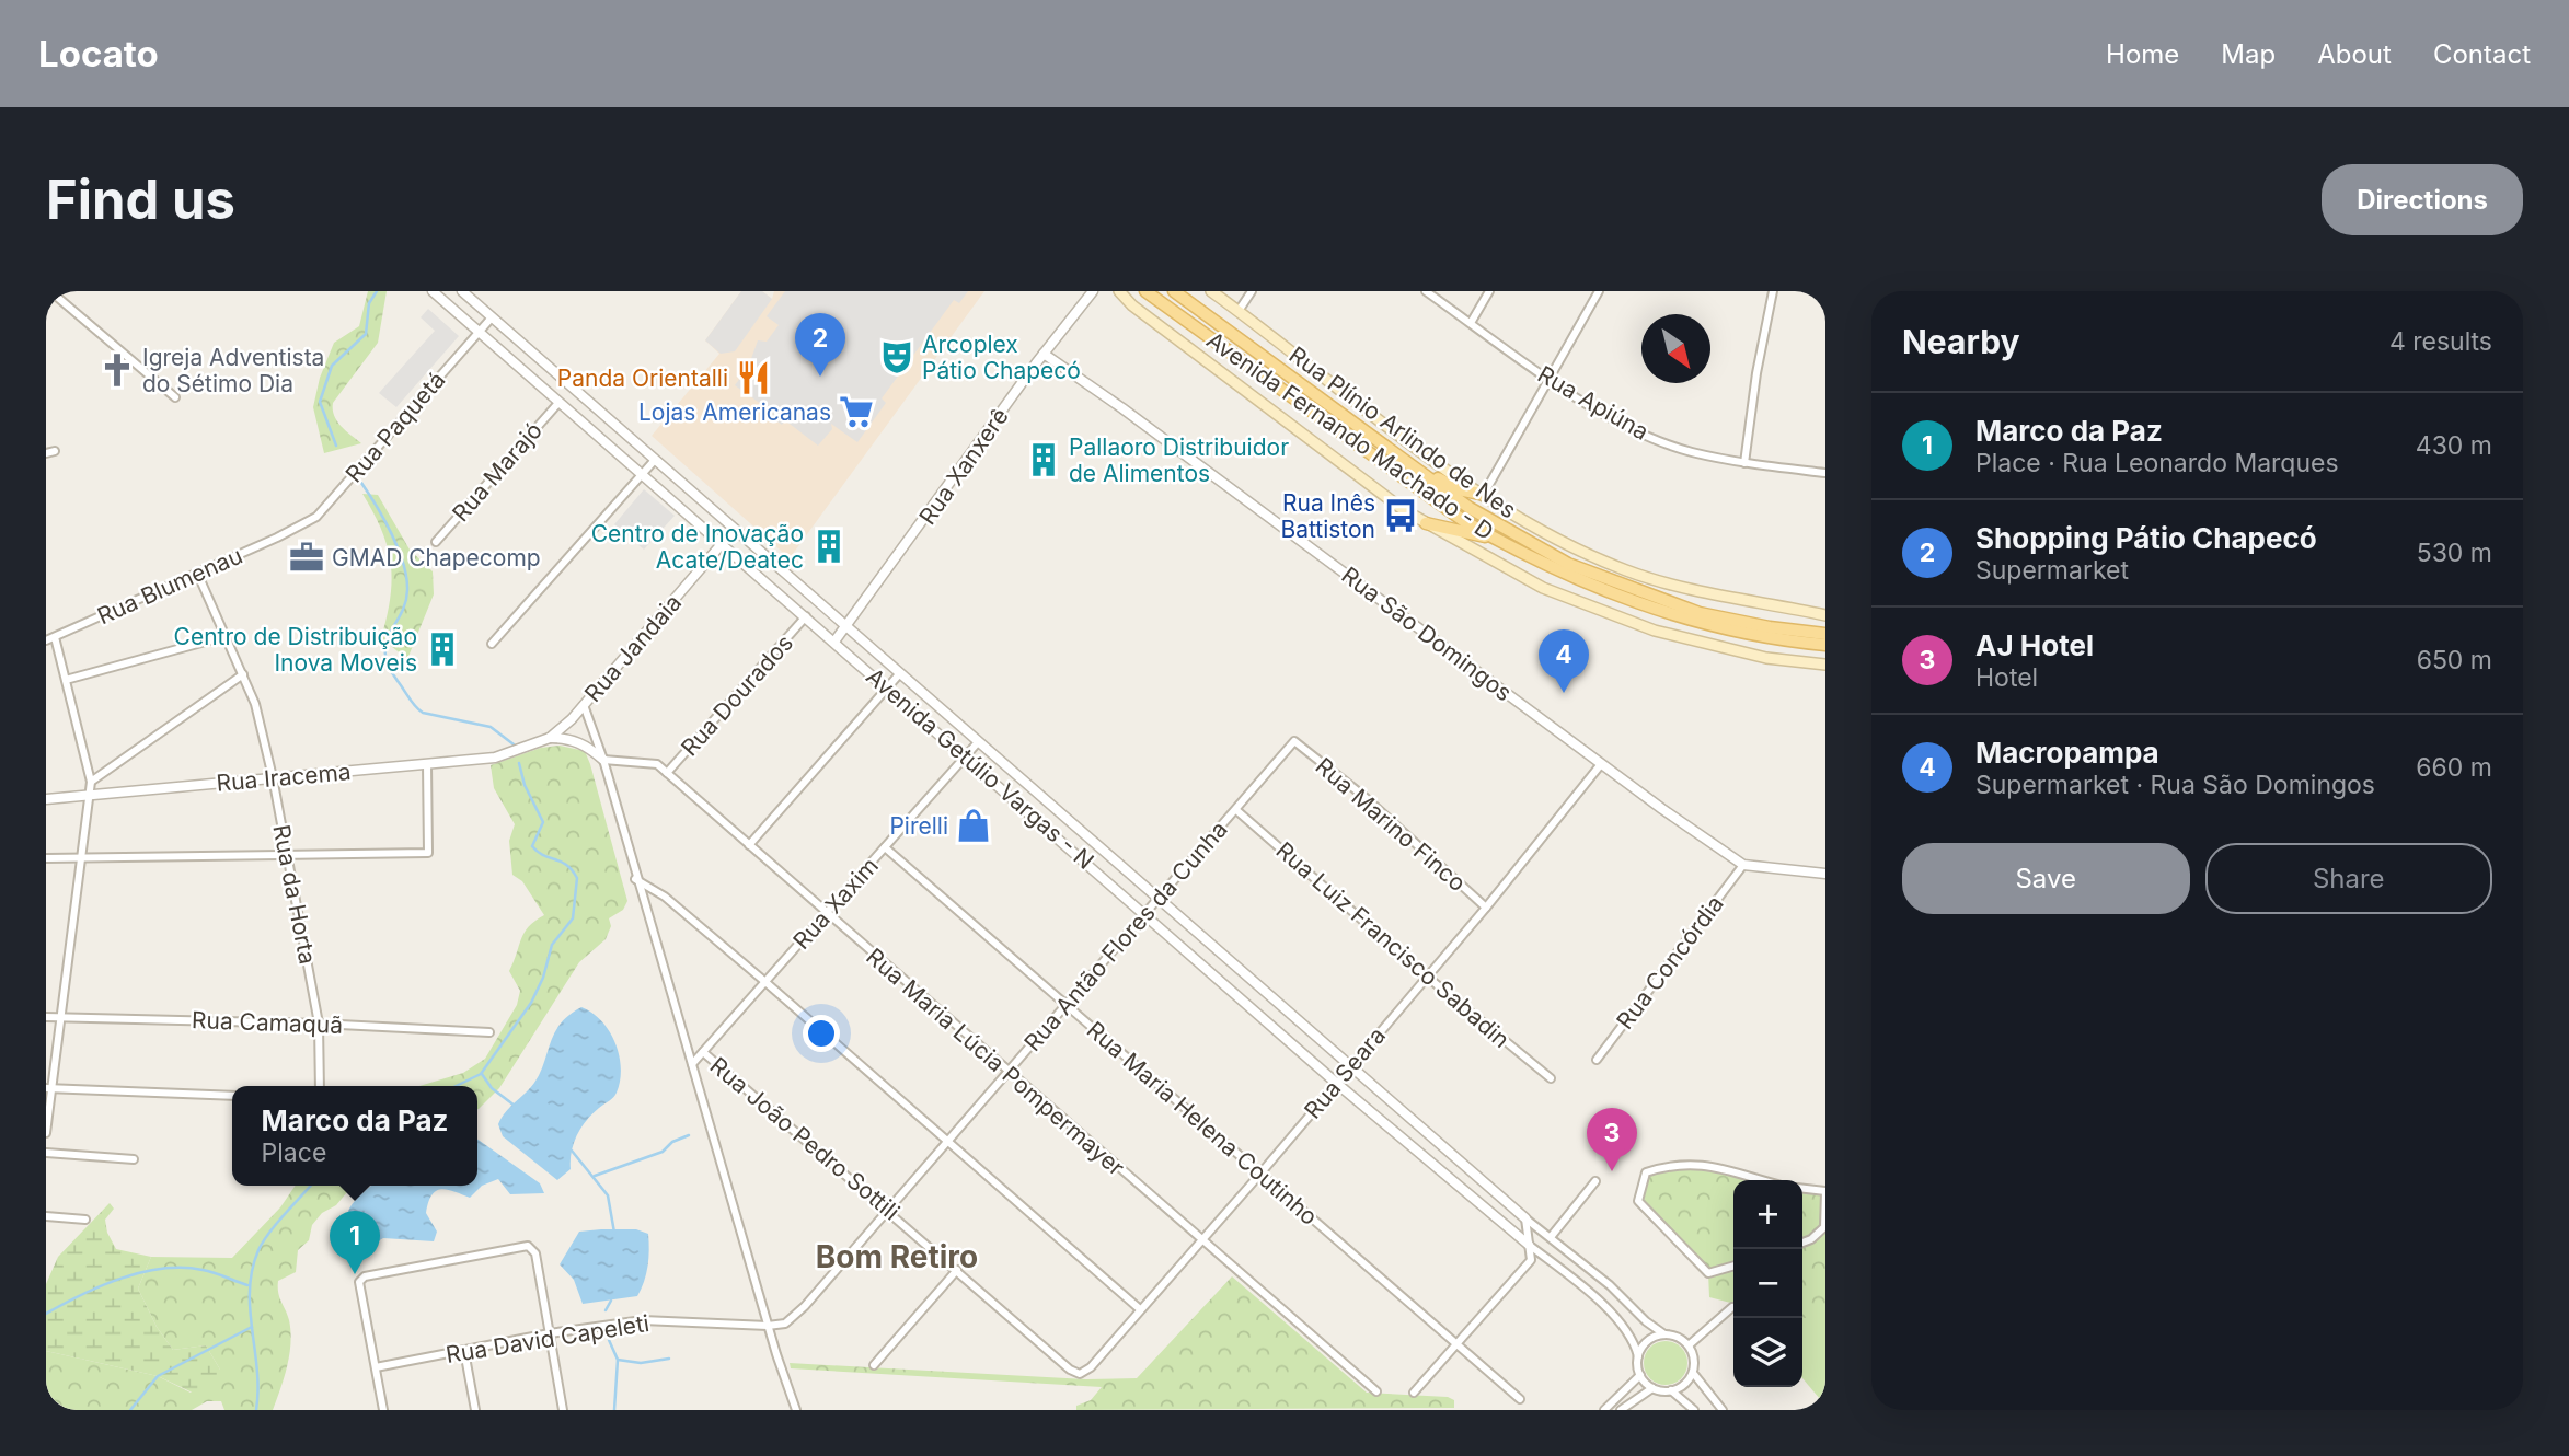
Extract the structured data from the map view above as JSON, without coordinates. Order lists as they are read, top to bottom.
{
  "streets": {
    "main road": ["Rua Plínio Arlindo de Nes", "Avenida Fernando Machado - D"],
    "street": [
      "Rua Apiúna",
      "Rua Paquetá",
      "Rua Xanxerê",
      "Rua Marajó",
      "Rua Blumenau",
      "Rua São Domingos",
      "Rua Jandaia",
      "Rua Dourados",
      "Avenida Getúlio Vargas - N",
      "Rua Iracema",
      "Rua Marino Finco",
      "Rua da Horta",
      "Rua Xaxim",
      "Rua Antão Flores da Cunha",
      "Rua Luiz Francisco Sabadin",
      "Rua Concórdia",
      "Rua Camaquã",
      "Rua Maria Lúcia Pompermayer",
      "Rua Seara",
      "Rua Maria Helena Coutinho",
      "Rua João Pedro Sottili",
      "Rua David Capeleti"
    ]
  },
  "crossings": [
    ["Rua Paquetá", "Rua Blumenau"],
    ["Rua Paquetá", "Avenida Getúlio Vargas - N"],
    ["Rua Xanxerê", "Rua São Domingos"],
    ["Rua Xanxerê", "Avenida Getúlio Vargas - N"],
    ["Rua Marajó", "Avenida Getúlio Vargas - N"],
    ["Rua Blumenau", "Rua da Horta"],
    ["Rua São Domingos", "Rua Concórdia"],
    ["Rua São Domingos", "Rua Seara"],
    ["Rua Jandaia", "Avenida Getúlio Vargas - N"],
    ["Rua Jandaia", "Rua Iracema"],
    ["Rua Dourados", "Avenida Getúlio Vargas - N"],
    ["Rua Dourados", "Rua Maria Lúcia Pompermayer"],
    ["Avenida Getúlio Vargas - N", "Rua Xaxim"],
    ["Avenida Getúlio Vargas - N", "Rua Antão Flores da Cunha"],
    ["Avenida Getúlio Vargas - N", "Rua Seara"],
    ["Rua Iracema", "Rua da Horta"],
    ["Rua Marino Finco", "Rua Antão Flores da Cunha"],
    ["Rua Marino Finco", "Rua Seara"],
    ["Rua da Horta", "Rua Camaquã"],
    ["Rua Xaxim", "Rua Maria Lúcia Pompermayer"],
    ["Rua Xaxim", "Rua Maria Helena Coutinho"],
    ["Rua Xaxim", "Rua João Pedro Sottili"],
    ["Rua Antão Flores da Cunha", "Rua Luiz Francisco Sabadin"],
    ["Rua Antão Flores da Cunha", "Rua Maria Lúcia Pompermayer"],
    ["Rua Antão Flores da Cunha", "Rua Maria Helena Coutinho"],
    ["Rua Antão Flores da Cunha", "Rua João Pedro Sottili"],
    ["Rua Antão Flores da Cunha", "Rua David Capeleti"],
    ["Rua Luiz Francisco Sabadin", "Rua Seara"],
    ["Rua Maria Lúcia Pompermayer", "Rua Seara"],
    ["Rua Seara", "Rua Maria Helena Coutinho"],
    ["Rua Seara", "Rua João Pedro Sottili"]
  ],
  "districts": ["Bom Retiro"],
  "places": {
    "theatre": ["Arcoplex Pátio Chapecó"],
    "church": ["Igreja Adventista do Sétimo Dia"],
    "restaurant": ["Panda Orientalli"],
    "supermarket": ["Lojas Americanas"],
    "building": ["Pallaoro Distribuidor de Alimentos", "Centro de Inovação Acate/Deatec", "Centro de Distribuição Inova Moveis"],
    "bus stop": ["Rua Inês Battiston"],
    "office": ["GMAD Chapecomp"],
    "shop": ["Pirelli"]
  },
  "north": "bottom right",
  "page": {
    "header": "Locato",
    "nav": [
      "Home",
      "Map",
      "About",
      "Contact"
    ],
    "buttons": [
      "Directions",
      ["Save", "Share"]
    ],
    "title": "Find us",
    "heading": ["Nearby", "4 results"],
    "pins": [
      "2",
      "4",
      "3",
      "1"
    ],
    "list": [
      {
        "mark": "1",
        "name": "Marco da Paz",
        "note": "Place · Rua Leonardo Marques",
        "value": "430 m"
      },
      {
        "mark": "2",
        "name": "Shopping Pátio Chapecó",
        "note": "Supermarket",
        "value": "530 m"
      },
      {
        "mark": "3",
        "name": "AJ Hotel",
        "note": "Hotel",
        "value": "650 m"
      },
      {
        "mark": "4",
        "name": "Macropampa",
        "note": "Supermarket · Rua São Domingos",
        "value": "660 m"
      }
    ],
    "popup": ["Marco da Paz", "Place"],
    "map_buttons": ["+", "−"]
  }
}
